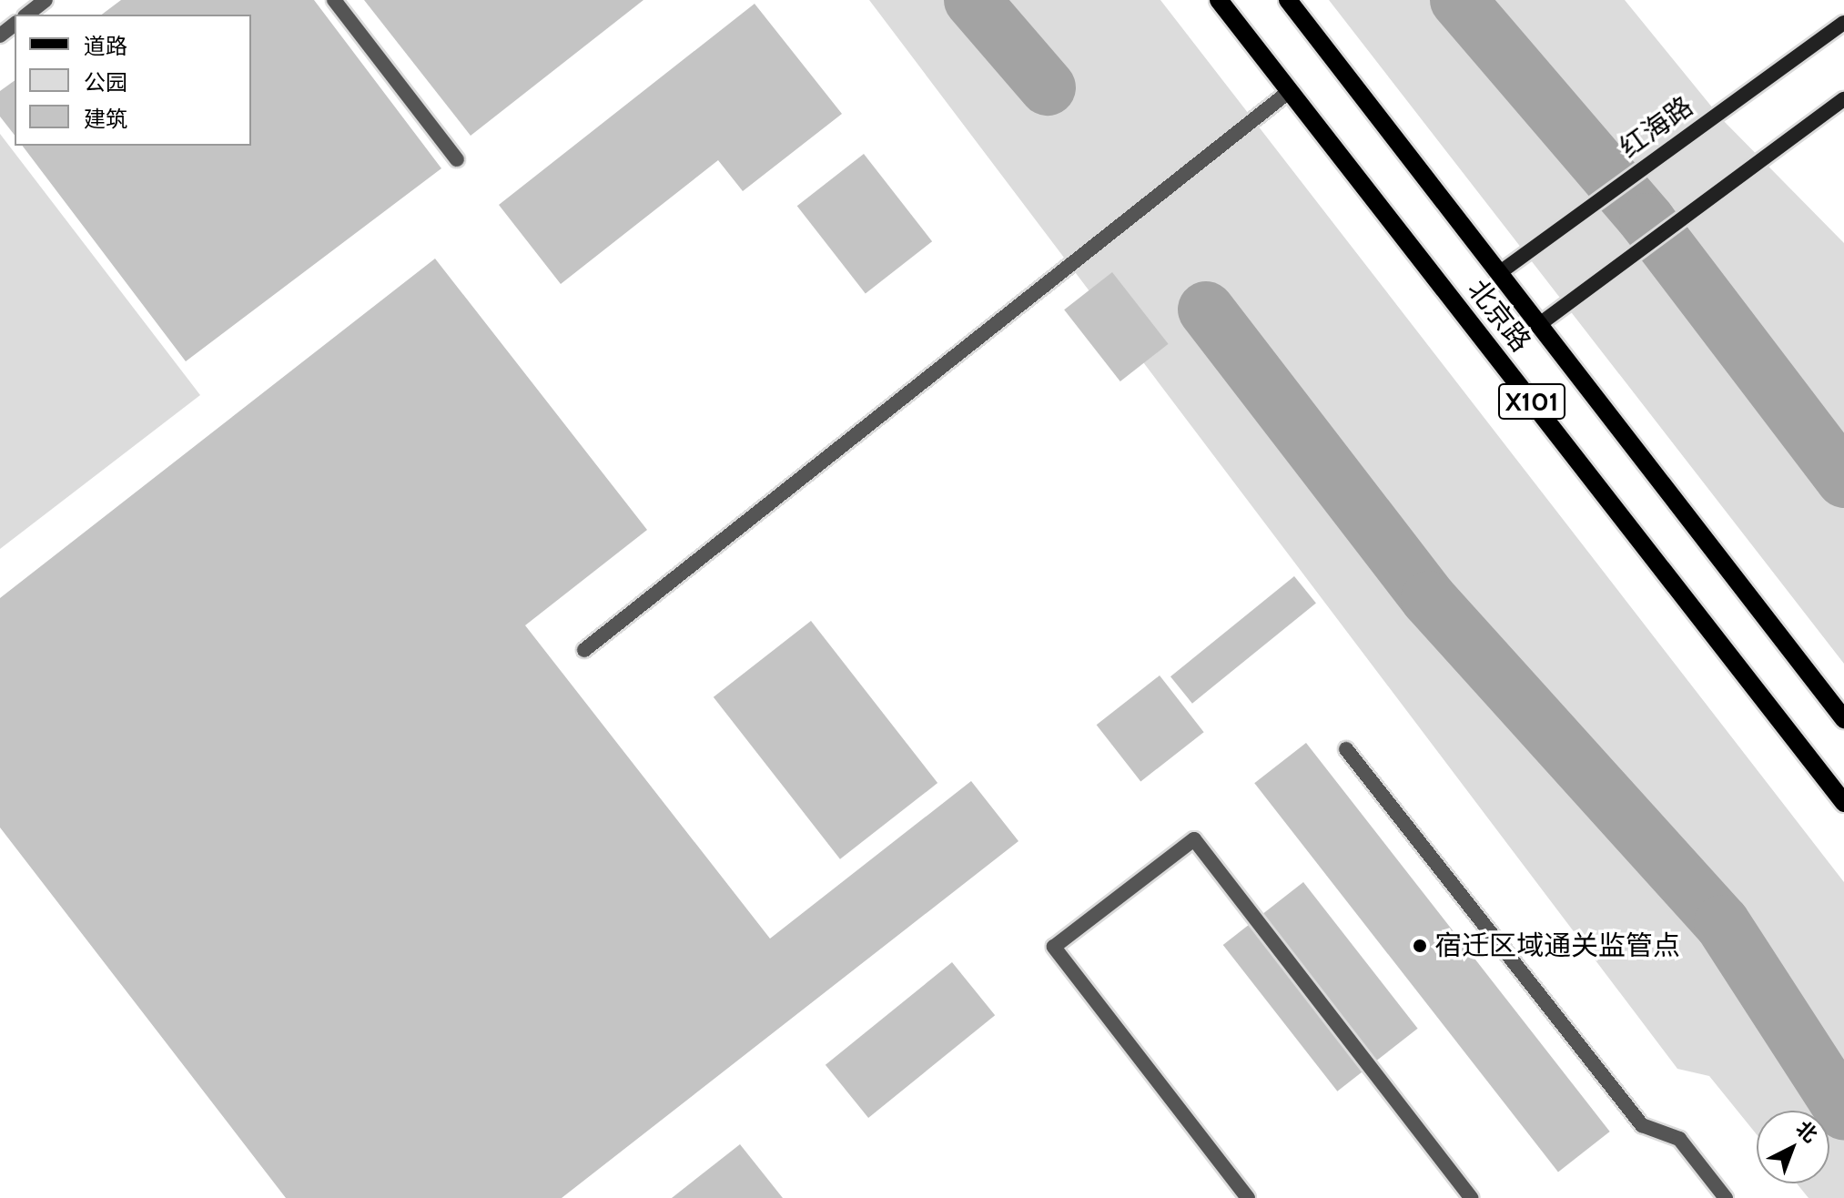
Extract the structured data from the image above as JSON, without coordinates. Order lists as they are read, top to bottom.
{
  "streets": {
    "main road": ["北京路", "X101"],
    "street": ["红海路"]
  },
  "crossings": [
    ["红海路", "北京路"]
  ],
  "places": ["宿迁区域通关监管点"],
  "legend": ["道路", "公园", "建筑"],
  "north": "top right"
}
